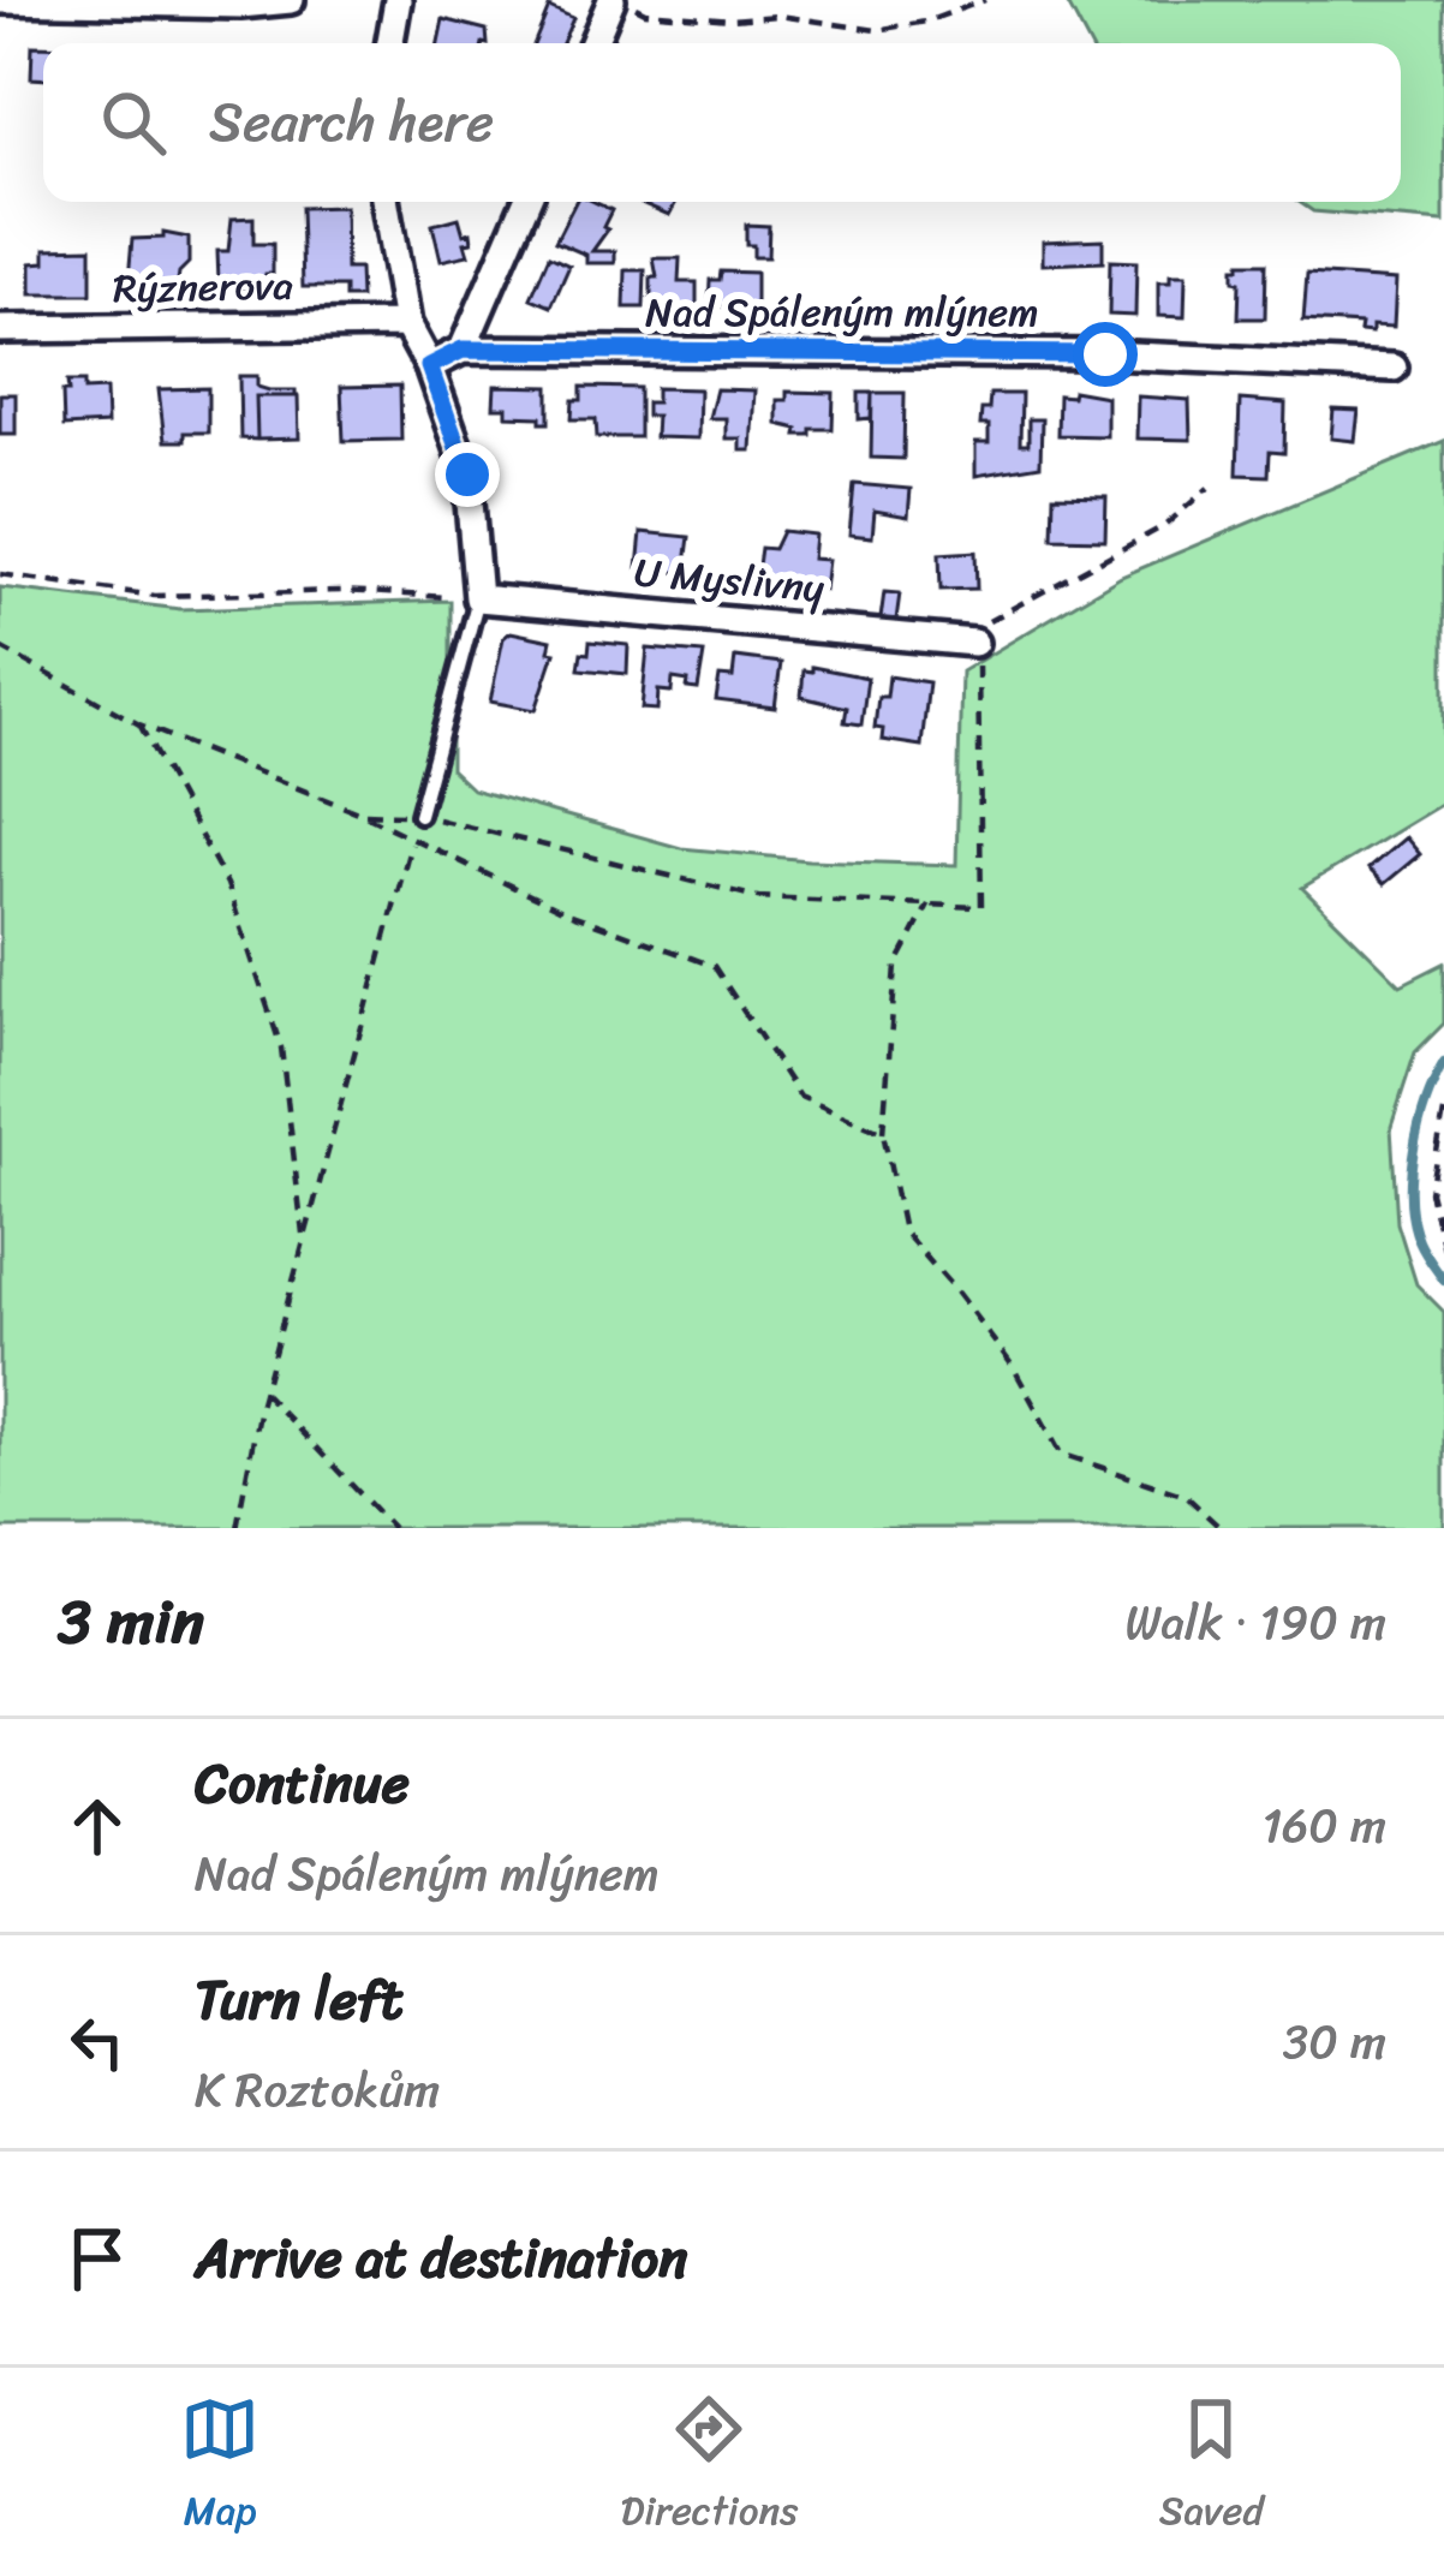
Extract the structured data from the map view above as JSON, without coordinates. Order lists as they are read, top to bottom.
{
  "streets": {
    "street": ["Rýznerova", "Nad Spáleným mlýnem", "U Myslivny"]
  },
  "page": {
    "search": "Search here",
    "heading": ["3 min", "Walk · 190 m"],
    "list": [
      ["Continue", "Nad Spáleným mlýnem", "160 m"],
      ["Turn left", "K Roztokům", "30 m"],
      "Arrive at destination"
    ],
    "nav": ["Map", "Directions", "Saved"]
  }
}
